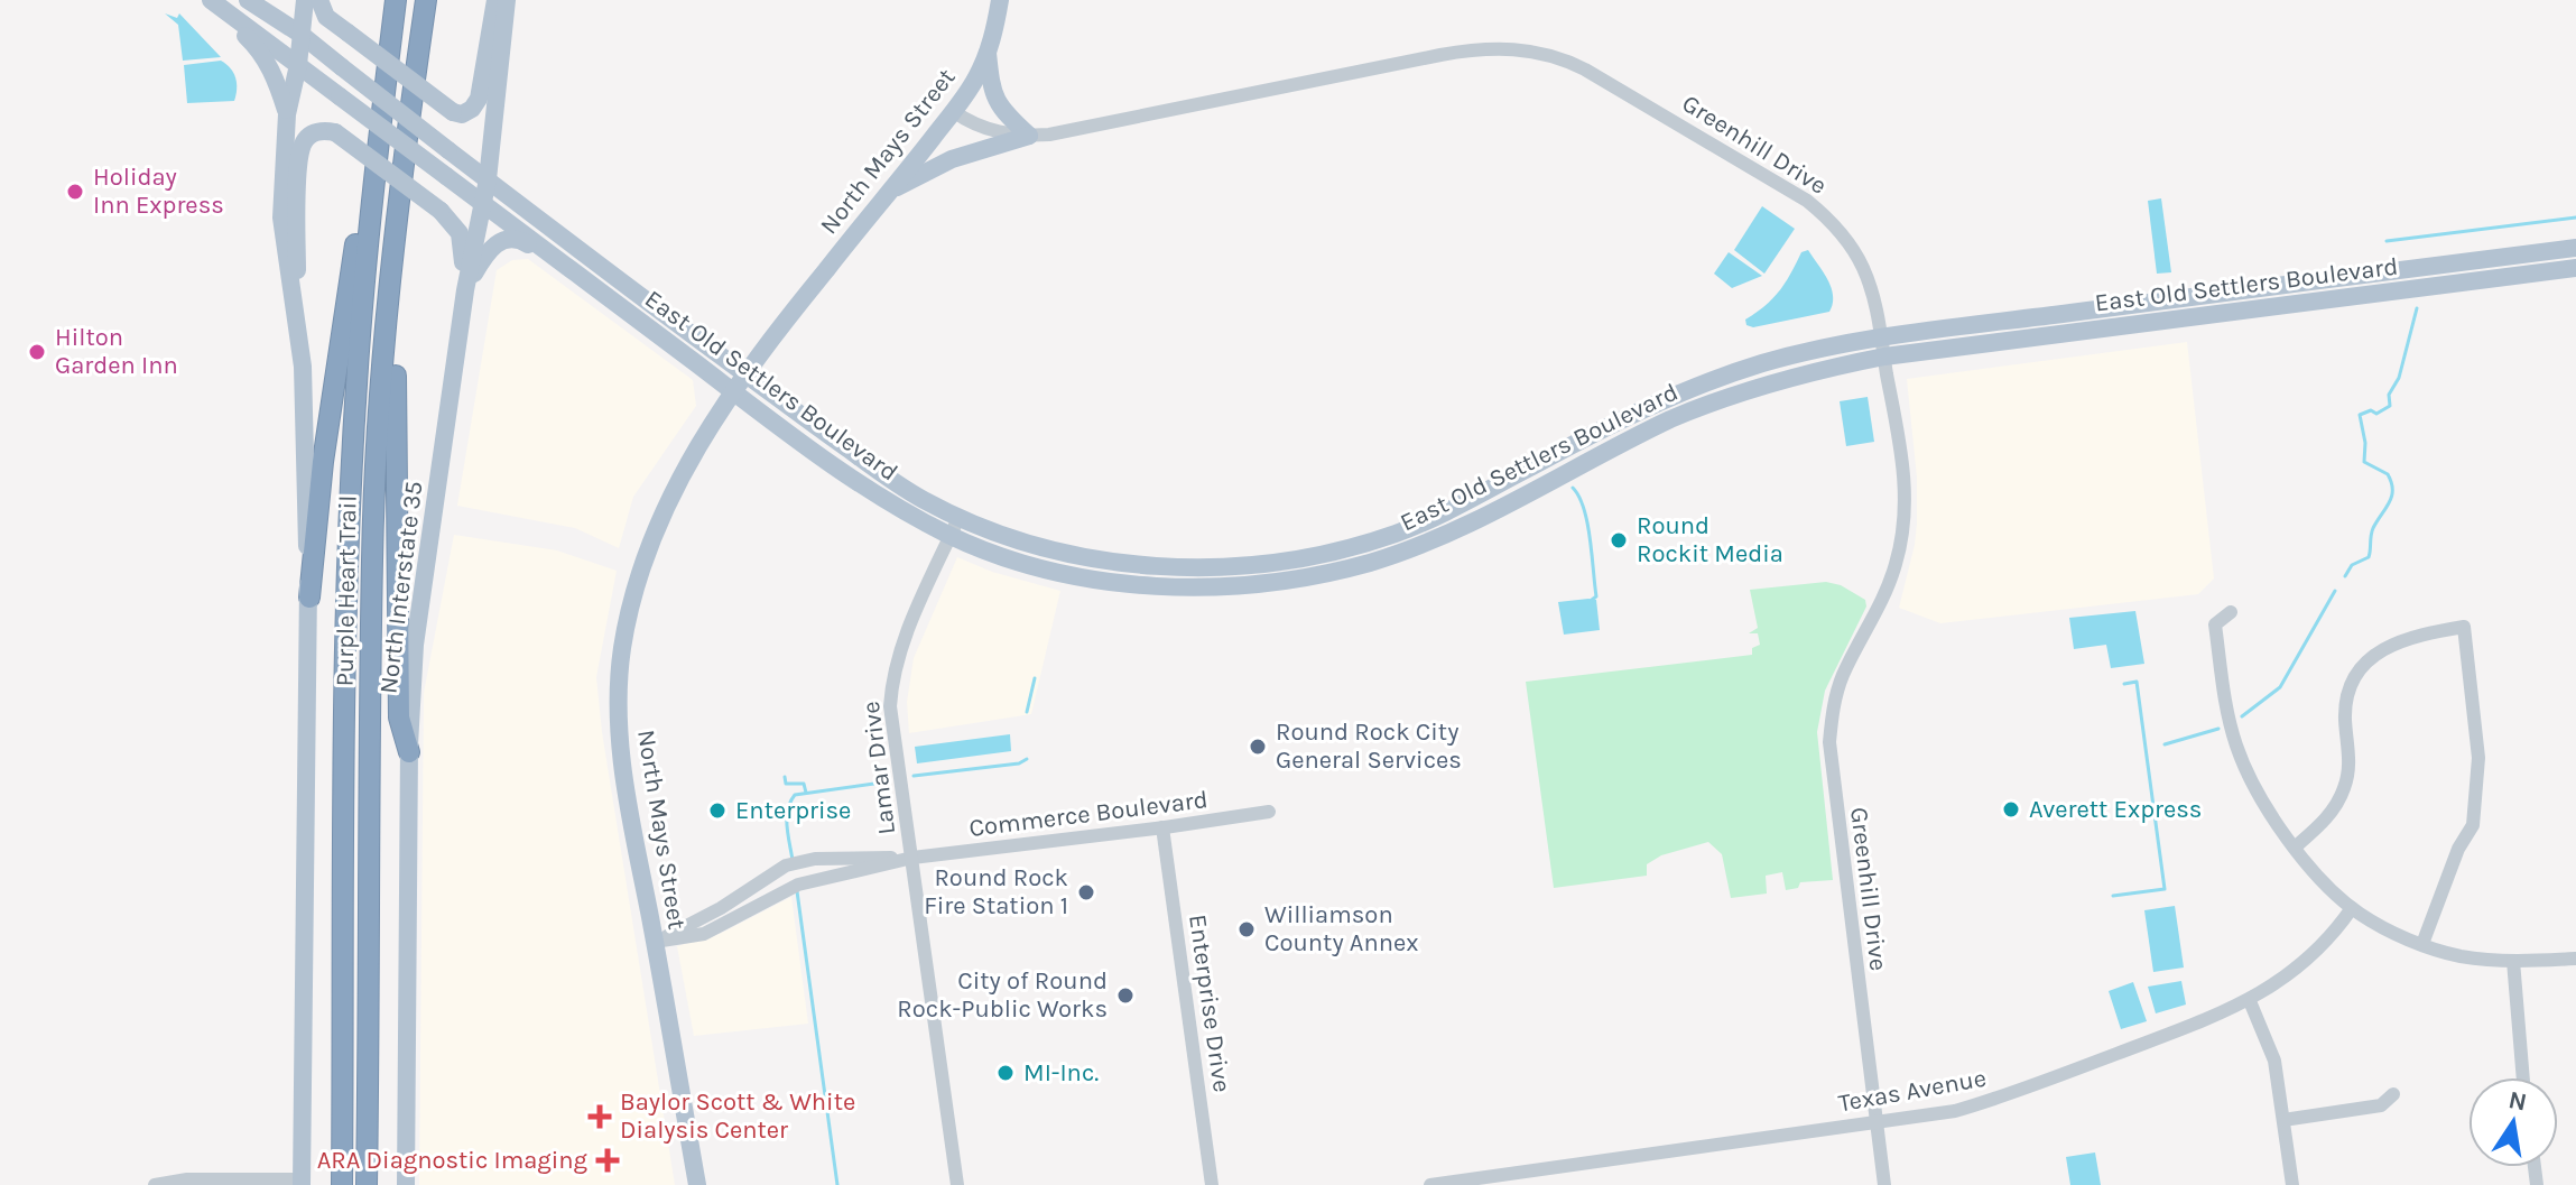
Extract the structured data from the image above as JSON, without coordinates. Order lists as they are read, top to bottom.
{
  "streets": {
    "highway": ["Purple Heart Trail"],
    "main road": ["North Mays Street", "East Old Settlers Boulevard", "North Interstate 35"],
    "street": [
      "Greenhill Drive",
      "Lamar Drive",
      "Commerce Boulevard",
      "Enterprise Drive",
      "Texas Avenue"
    ]
  },
  "crossings": [
    ["Greenhill Drive", "North Mays Street"],
    ["Greenhill Drive", "East Old Settlers Boulevard"],
    ["Greenhill Drive", "Texas Avenue"],
    ["North Mays Street", "East Old Settlers Boulevard"],
    ["North Mays Street", "Commerce Boulevard"],
    ["East Old Settlers Boulevard", "North Interstate 35"],
    ["East Old Settlers Boulevard", "Lamar Drive"],
    ["Lamar Drive", "Commerce Boulevard"],
    ["Commerce Boulevard", "Enterprise Drive"]
  ],
  "places": {
    "other": [
      "Holiday Inn Express",
      "Hilton Garden Inn",
      "Round Rockit Media",
      "Round Rock City General Services",
      "Averett Express",
      "Enterprise",
      "Round Rock Fire Station 1",
      "Williamson County Annex",
      "City of Round Rock-Public Works",
      "MI-Inc."
    ],
    "health": ["Baylor Scott & White Dialysis Center", "ARA Diagnostic Imaging"]
  },
  "north": "top"
}
